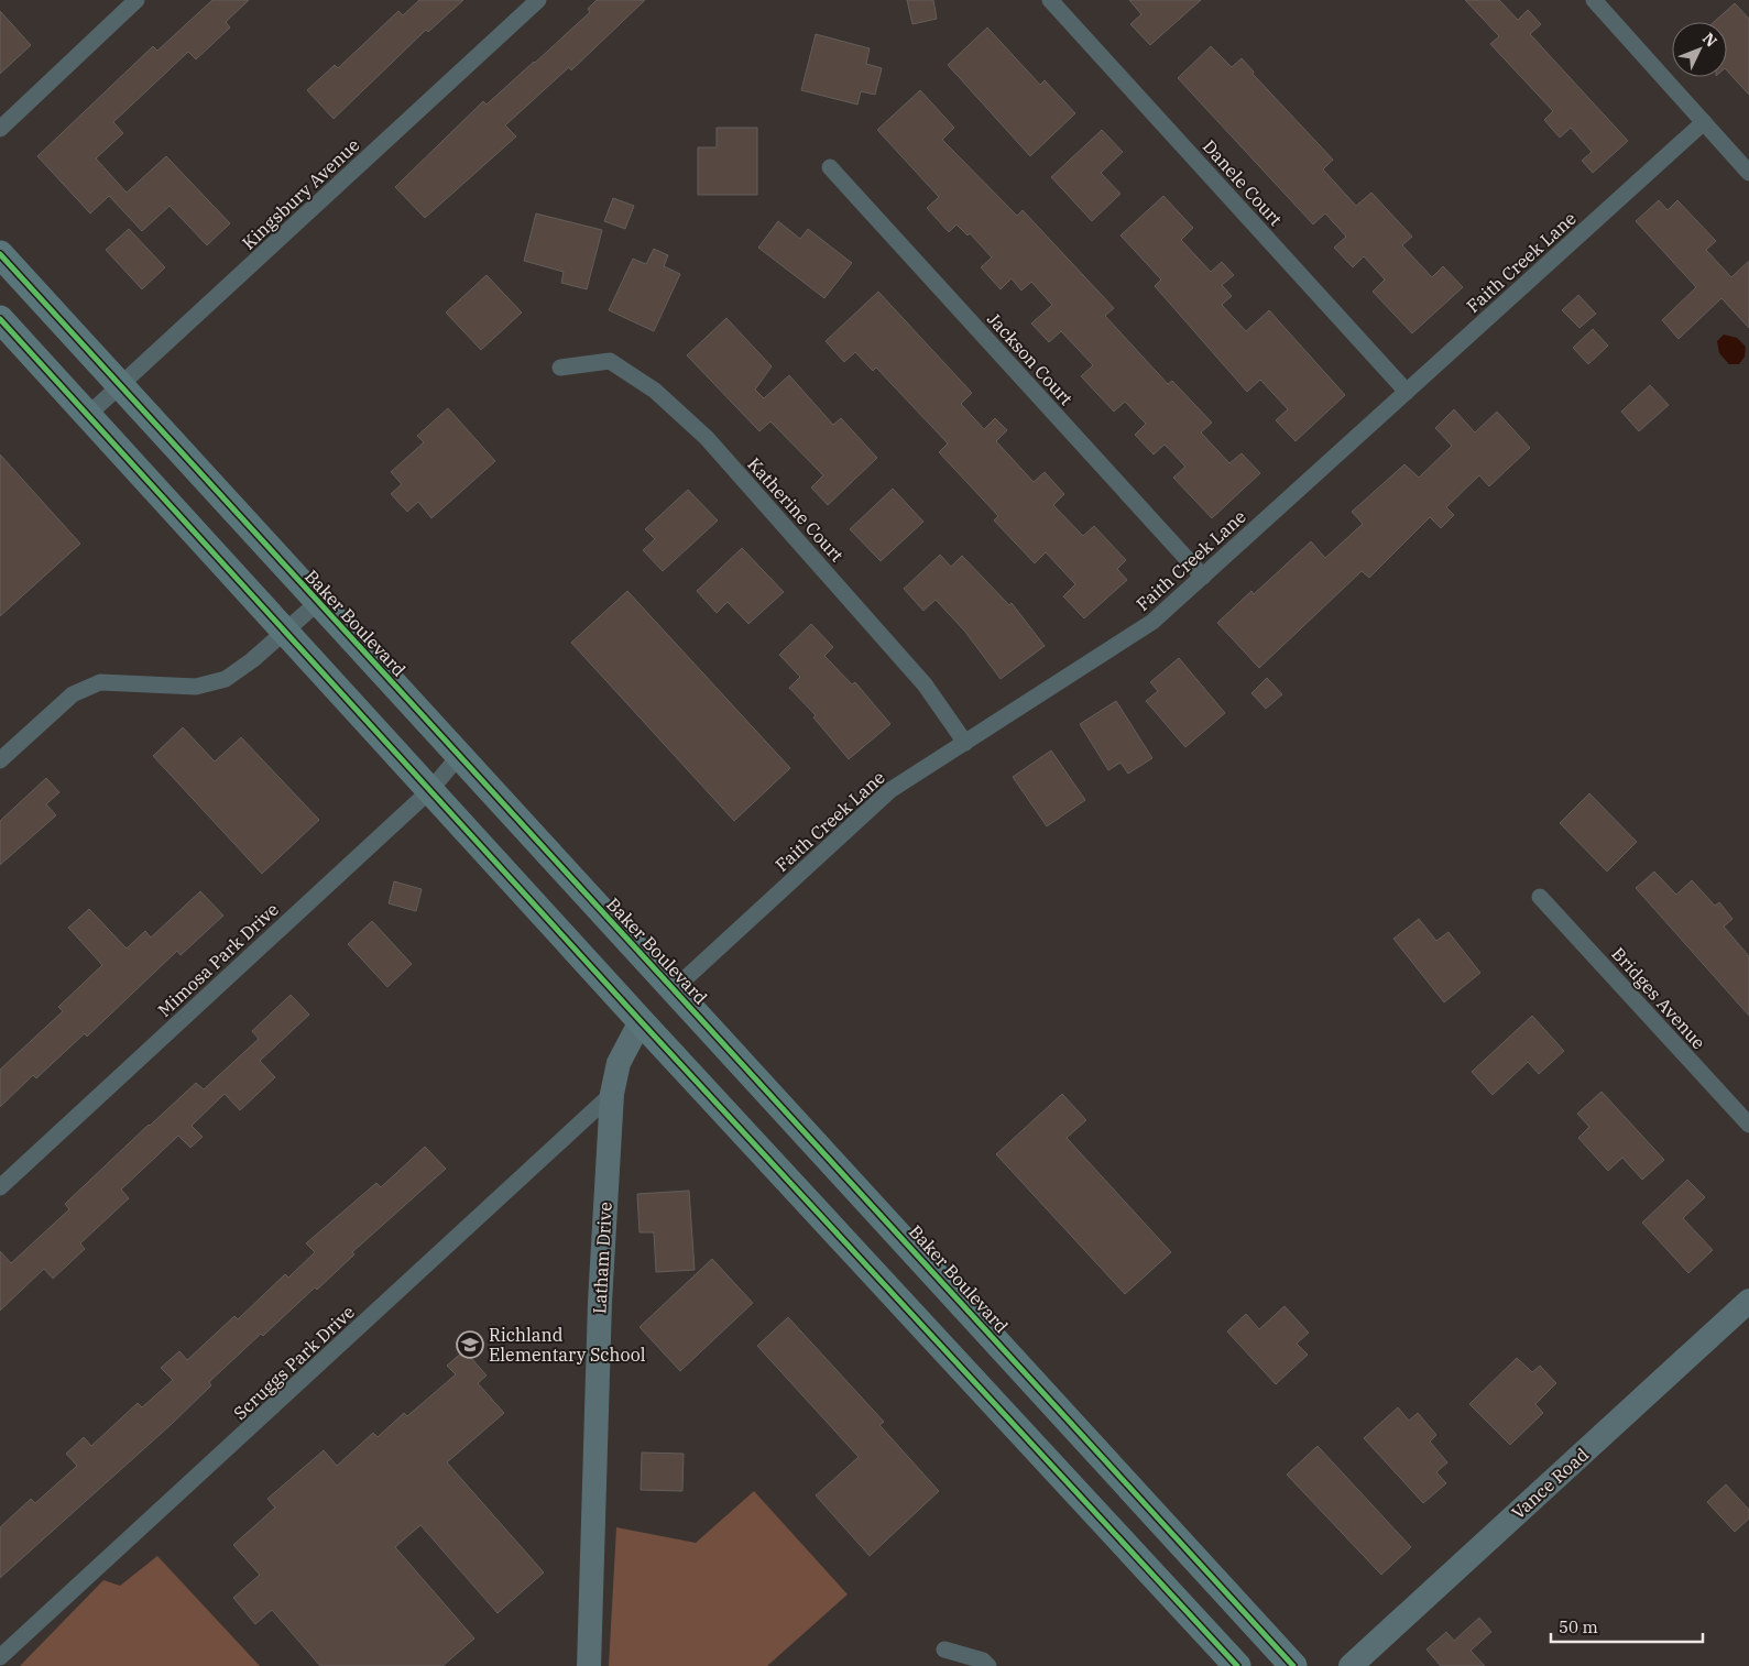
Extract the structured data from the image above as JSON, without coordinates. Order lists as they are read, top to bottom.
{
  "streets": {
    "main road": ["Baker Boulevard"],
    "street": [
      "Danele Court",
      "Kingsbury Avenue",
      "Faith Creek Lane",
      "Jackson Court",
      "Katherine Court",
      "Mimosa Park Drive",
      "Bridges Avenue",
      "Latham Drive",
      "Scruggs Park Drive",
      "Vance Road"
    ]
  },
  "crossings": [
    ["Danele Court", "Faith Creek Lane"],
    ["Kingsbury Avenue", "Baker Boulevard"],
    ["Faith Creek Lane", "Jackson Court"],
    ["Faith Creek Lane", "Katherine Court"],
    ["Faith Creek Lane", "Baker Boulevard"],
    ["Baker Boulevard", "Mimosa Park Drive"],
    ["Latham Drive", "Scruggs Park Drive"]
  ],
  "places": {
    "school or university": ["Richland Elementary School"]
  },
  "scale_bar": "50 m",
  "north": "top right"
}
